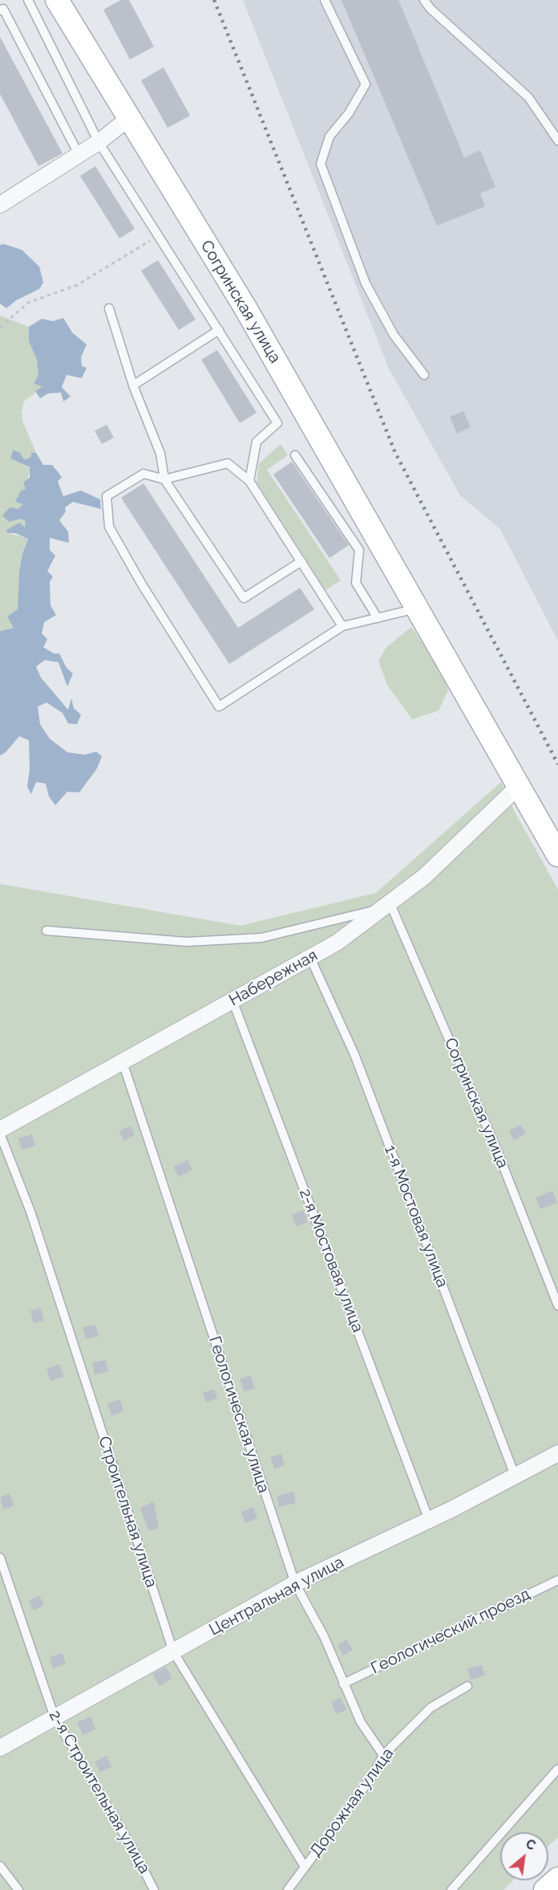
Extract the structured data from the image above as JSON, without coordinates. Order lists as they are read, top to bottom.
{
  "streets": {
    "street": ["Согринская улица", "Набережная", "Центральная улица"],
    "lane": [
      "1-я Мостовая улица",
      "2-я Мостовая улица",
      "Геологическая улица",
      "Строительная улица",
      "Геологический проезд",
      "2-я Строительная улица",
      "Дорожная улица"
    ]
  },
  "crossings": [
    ["Согринская улица", "Набережная"],
    ["Набережная", "1-я Мостовая улица"],
    ["Набережная", "2-я Мостовая улица"],
    ["Набережная", "Геологическая улица"],
    ["1-я Мостовая улица", "Центральная улица"],
    ["2-я Мостовая улица", "Центральная улица"],
    ["Геологическая улица", "Центральная улица"],
    ["Геологическая улица", "Геологический проезд"],
    ["Геологическая улица", "Дорожная улица"],
    ["Строительная улица", "Центральная улица"],
    ["Строительная улица", "Дорожная улица"],
    ["Центральная улица", "2-я Строительная улица"]
  ],
  "north": "top right"
}
